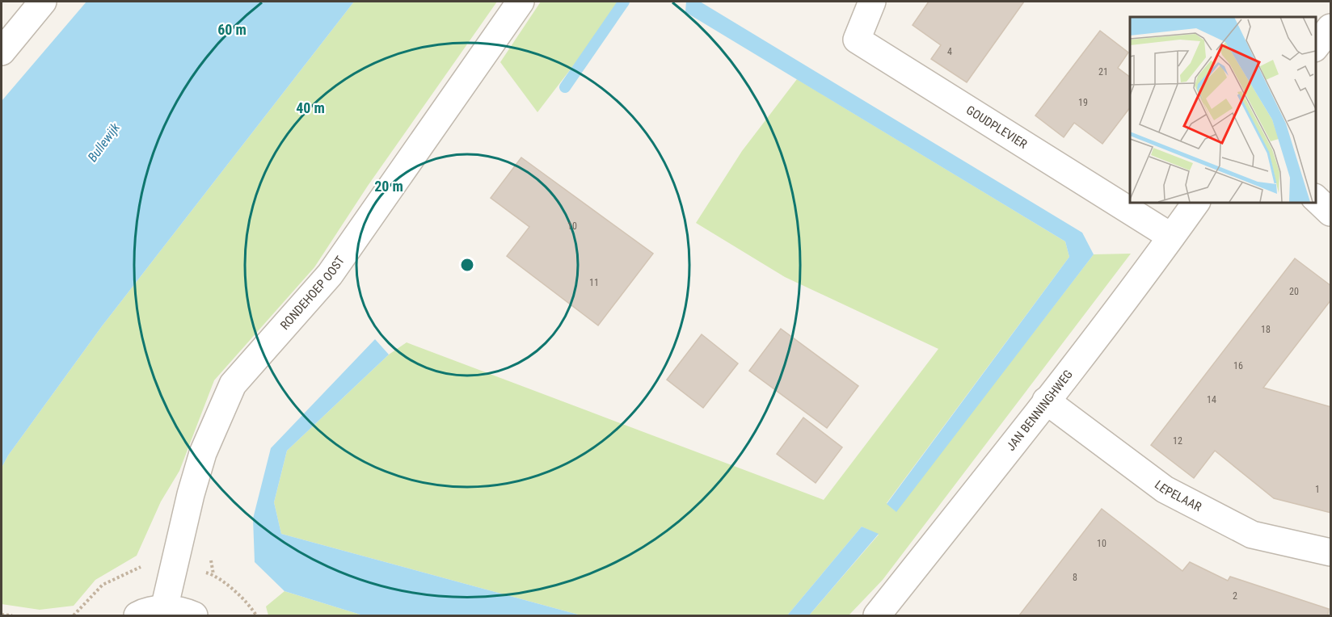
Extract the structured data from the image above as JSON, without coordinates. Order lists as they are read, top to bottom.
{
  "streets": {
    "street": [
      "GOUDPLEVIER",
      "RONDEHOEP OOST",
      "JAN BENNINGHWEG",
      "LEPELAAR"
    ]
  },
  "crossings": [
    ["GOUDPLEVIER", "JAN BENNINGHWEG"],
    ["JAN BENNINGHWEG", "LEPELAAR"]
  ],
  "water": ["Bullewijk"],
  "house_numbers": [
    "4",
    "21",
    "19",
    "10",
    "11",
    "20",
    "18",
    "16",
    "14",
    "12",
    "1",
    "10",
    "8",
    "2"
  ],
  "rings": ["60 m", "40 m", "20 m"]
}
